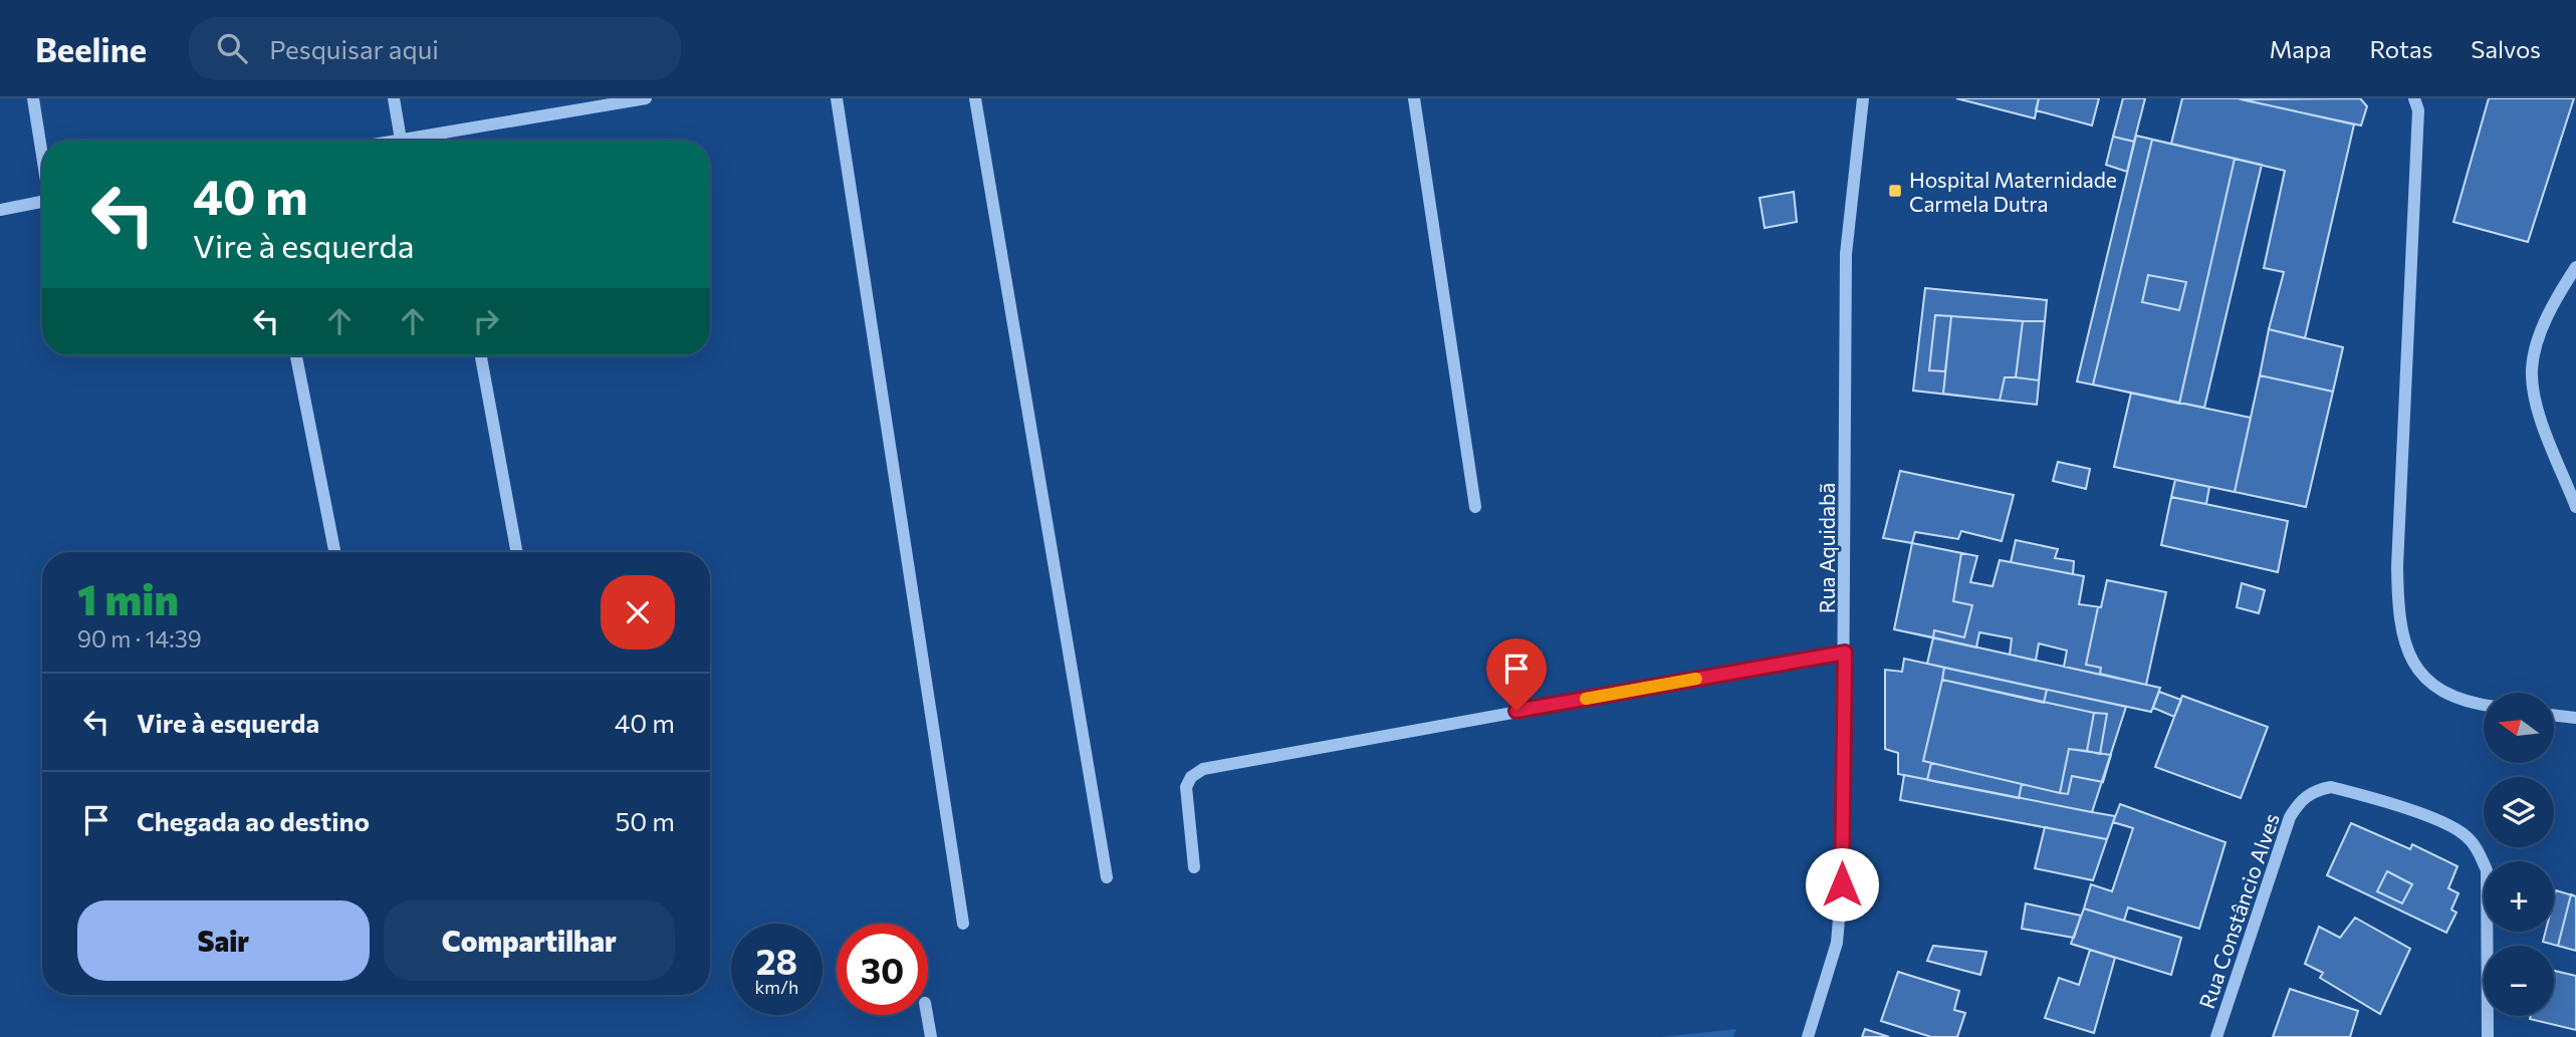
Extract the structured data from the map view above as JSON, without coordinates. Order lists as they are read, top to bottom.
{
  "streets": {
    "street": ["Rua Aquidabã", "Rua Constâncio Alves"]
  },
  "places": {
    "transit": ["Hospital Maternidade Carmela Dutra"]
  },
  "north": "left",
  "page": {
    "header": "Beeline",
    "search": "Pesquisar aqui",
    "nav": ["Mapa", "Rotas", "Salvos"],
    "turn": ["40 m", "Vire à esquerda"],
    "heading": ["1 min", "90 m · 14:39"],
    "list": [
      {
        "name": "Vire à esquerda",
        "value": "40 m"
      },
      {
        "name": "Chegada ao destino",
        "value": "50 m"
      }
    ],
    "map_buttons": ["+", "−"],
    "buttons": ["Sair", "Compartilhar"],
    "speed": "28 km/h",
    "limit": "30"
  }
}
